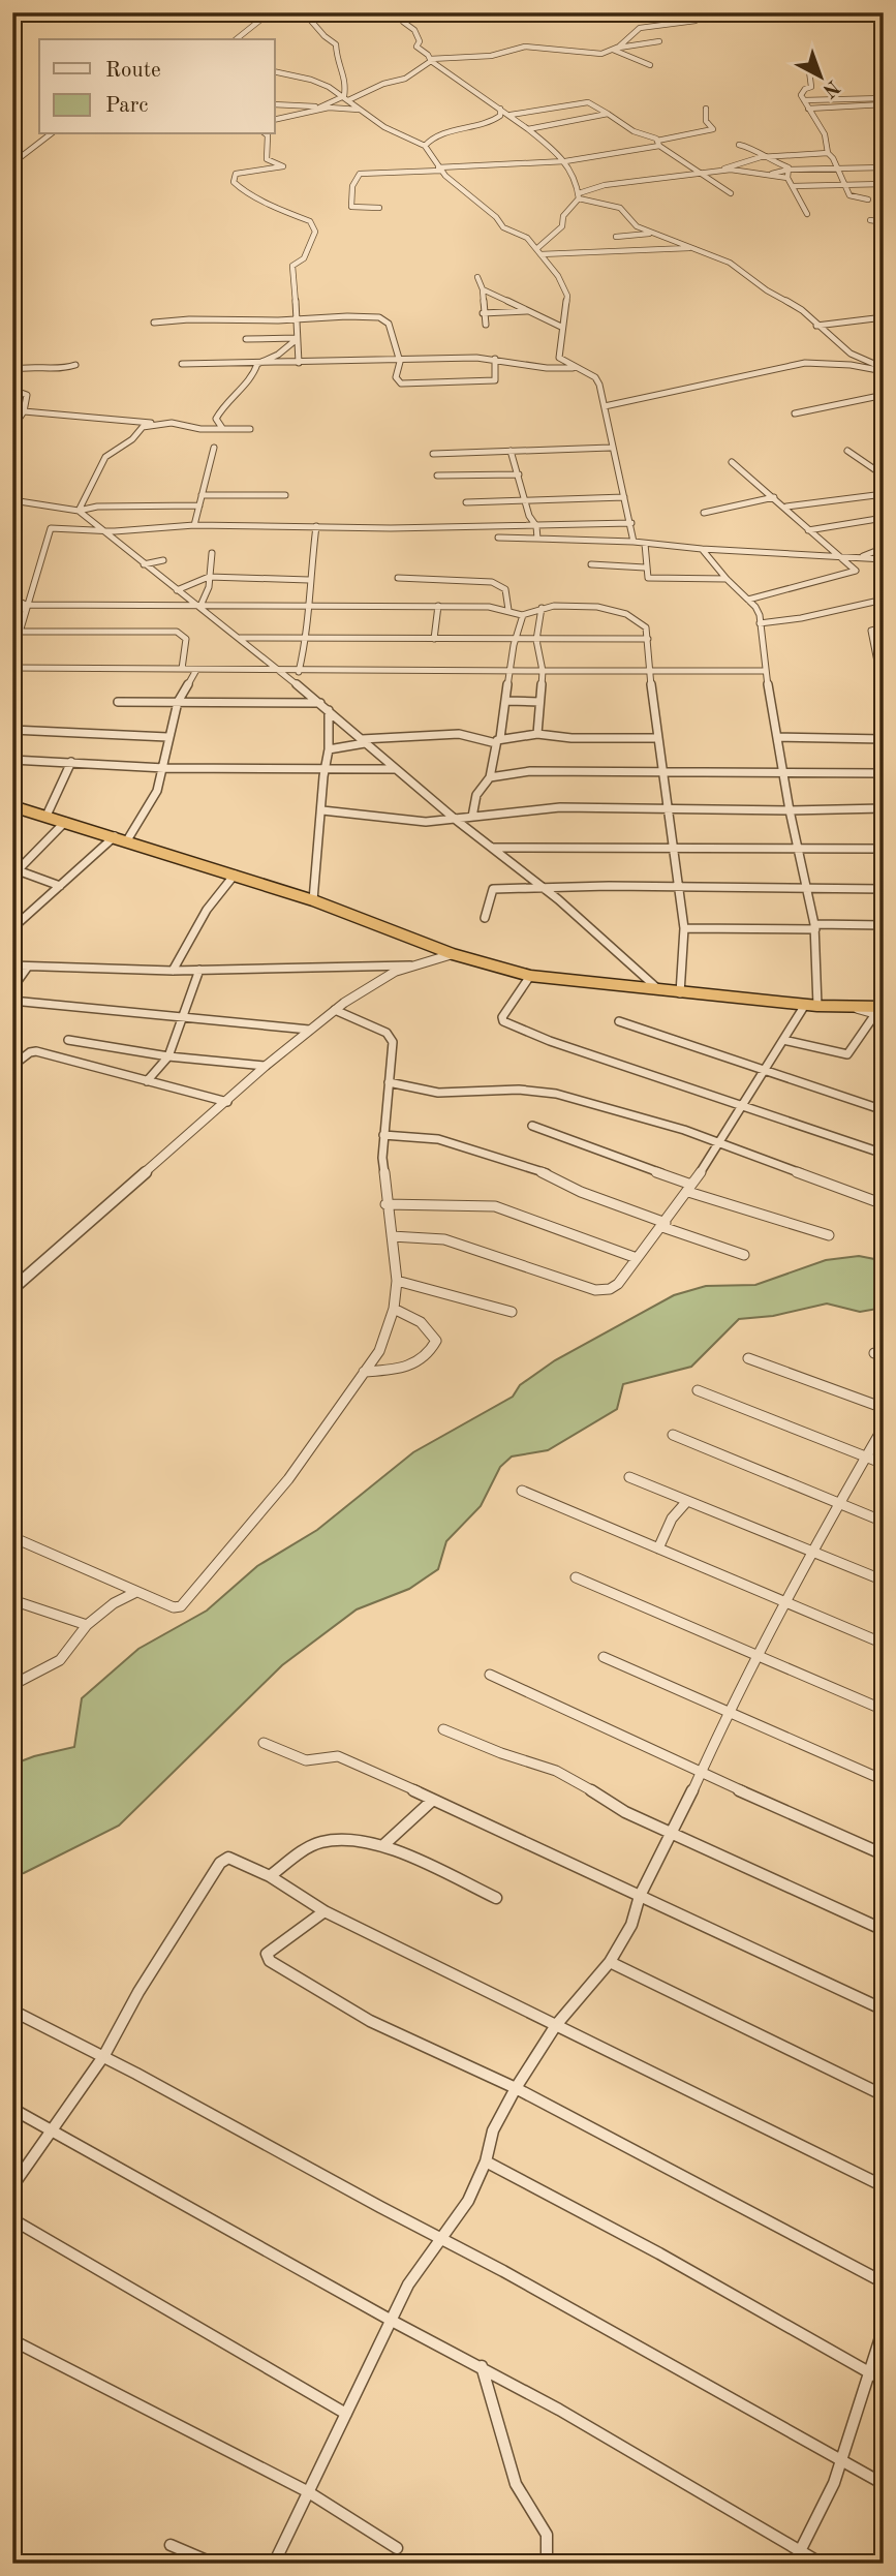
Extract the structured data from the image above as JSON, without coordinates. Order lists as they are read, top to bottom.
{
  "legend": ["Route", "Parc"],
  "north": "bottom right"
}
